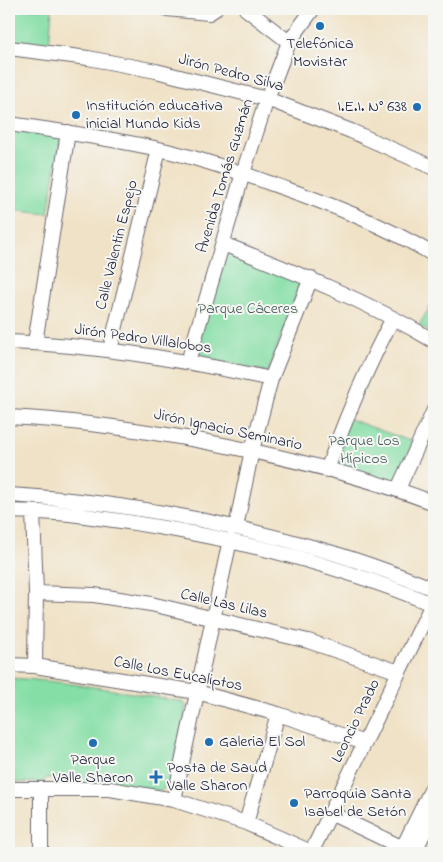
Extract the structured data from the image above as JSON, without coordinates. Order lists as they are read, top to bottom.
{
  "streets": {
    "street": [
      "Jirón Pedro Silva",
      "Avenida Tomás Guzmán",
      "Calle Valentin Espejo",
      "Jirón Pedro Villalobos",
      "Jirón Ignacio Seminario",
      "Calle Las Lilas",
      "Calle Los Eucaliptos",
      "Leoncio Prado"
    ]
  },
  "crossings": [
    ["Jirón Pedro Silva", "Avenida Tomás Guzmán"],
    ["Avenida Tomás Guzmán", "Jirón Pedro Villalobos"],
    ["Calle Valentin Espejo", "Jirón Pedro Villalobos"],
    ["Calle Las Lilas", "Leoncio Prado"],
    ["Calle Los Eucaliptos", "Leoncio Prado"]
  ],
  "parks": ["Parque Cáceres", "Parque Los Hípicos"],
  "places": {
    "other": [
      "Telefónica Movistar",
      "I.E.I. N° 638",
      "Institución educativa inicial Mundo Kids",
      "Galeria El Sol",
      "Parque Valle Sharon",
      "Parroquia Santa Isabel de Setón"
    ],
    "health": ["Posta de Saud Valle Sharon"]
  }
}
